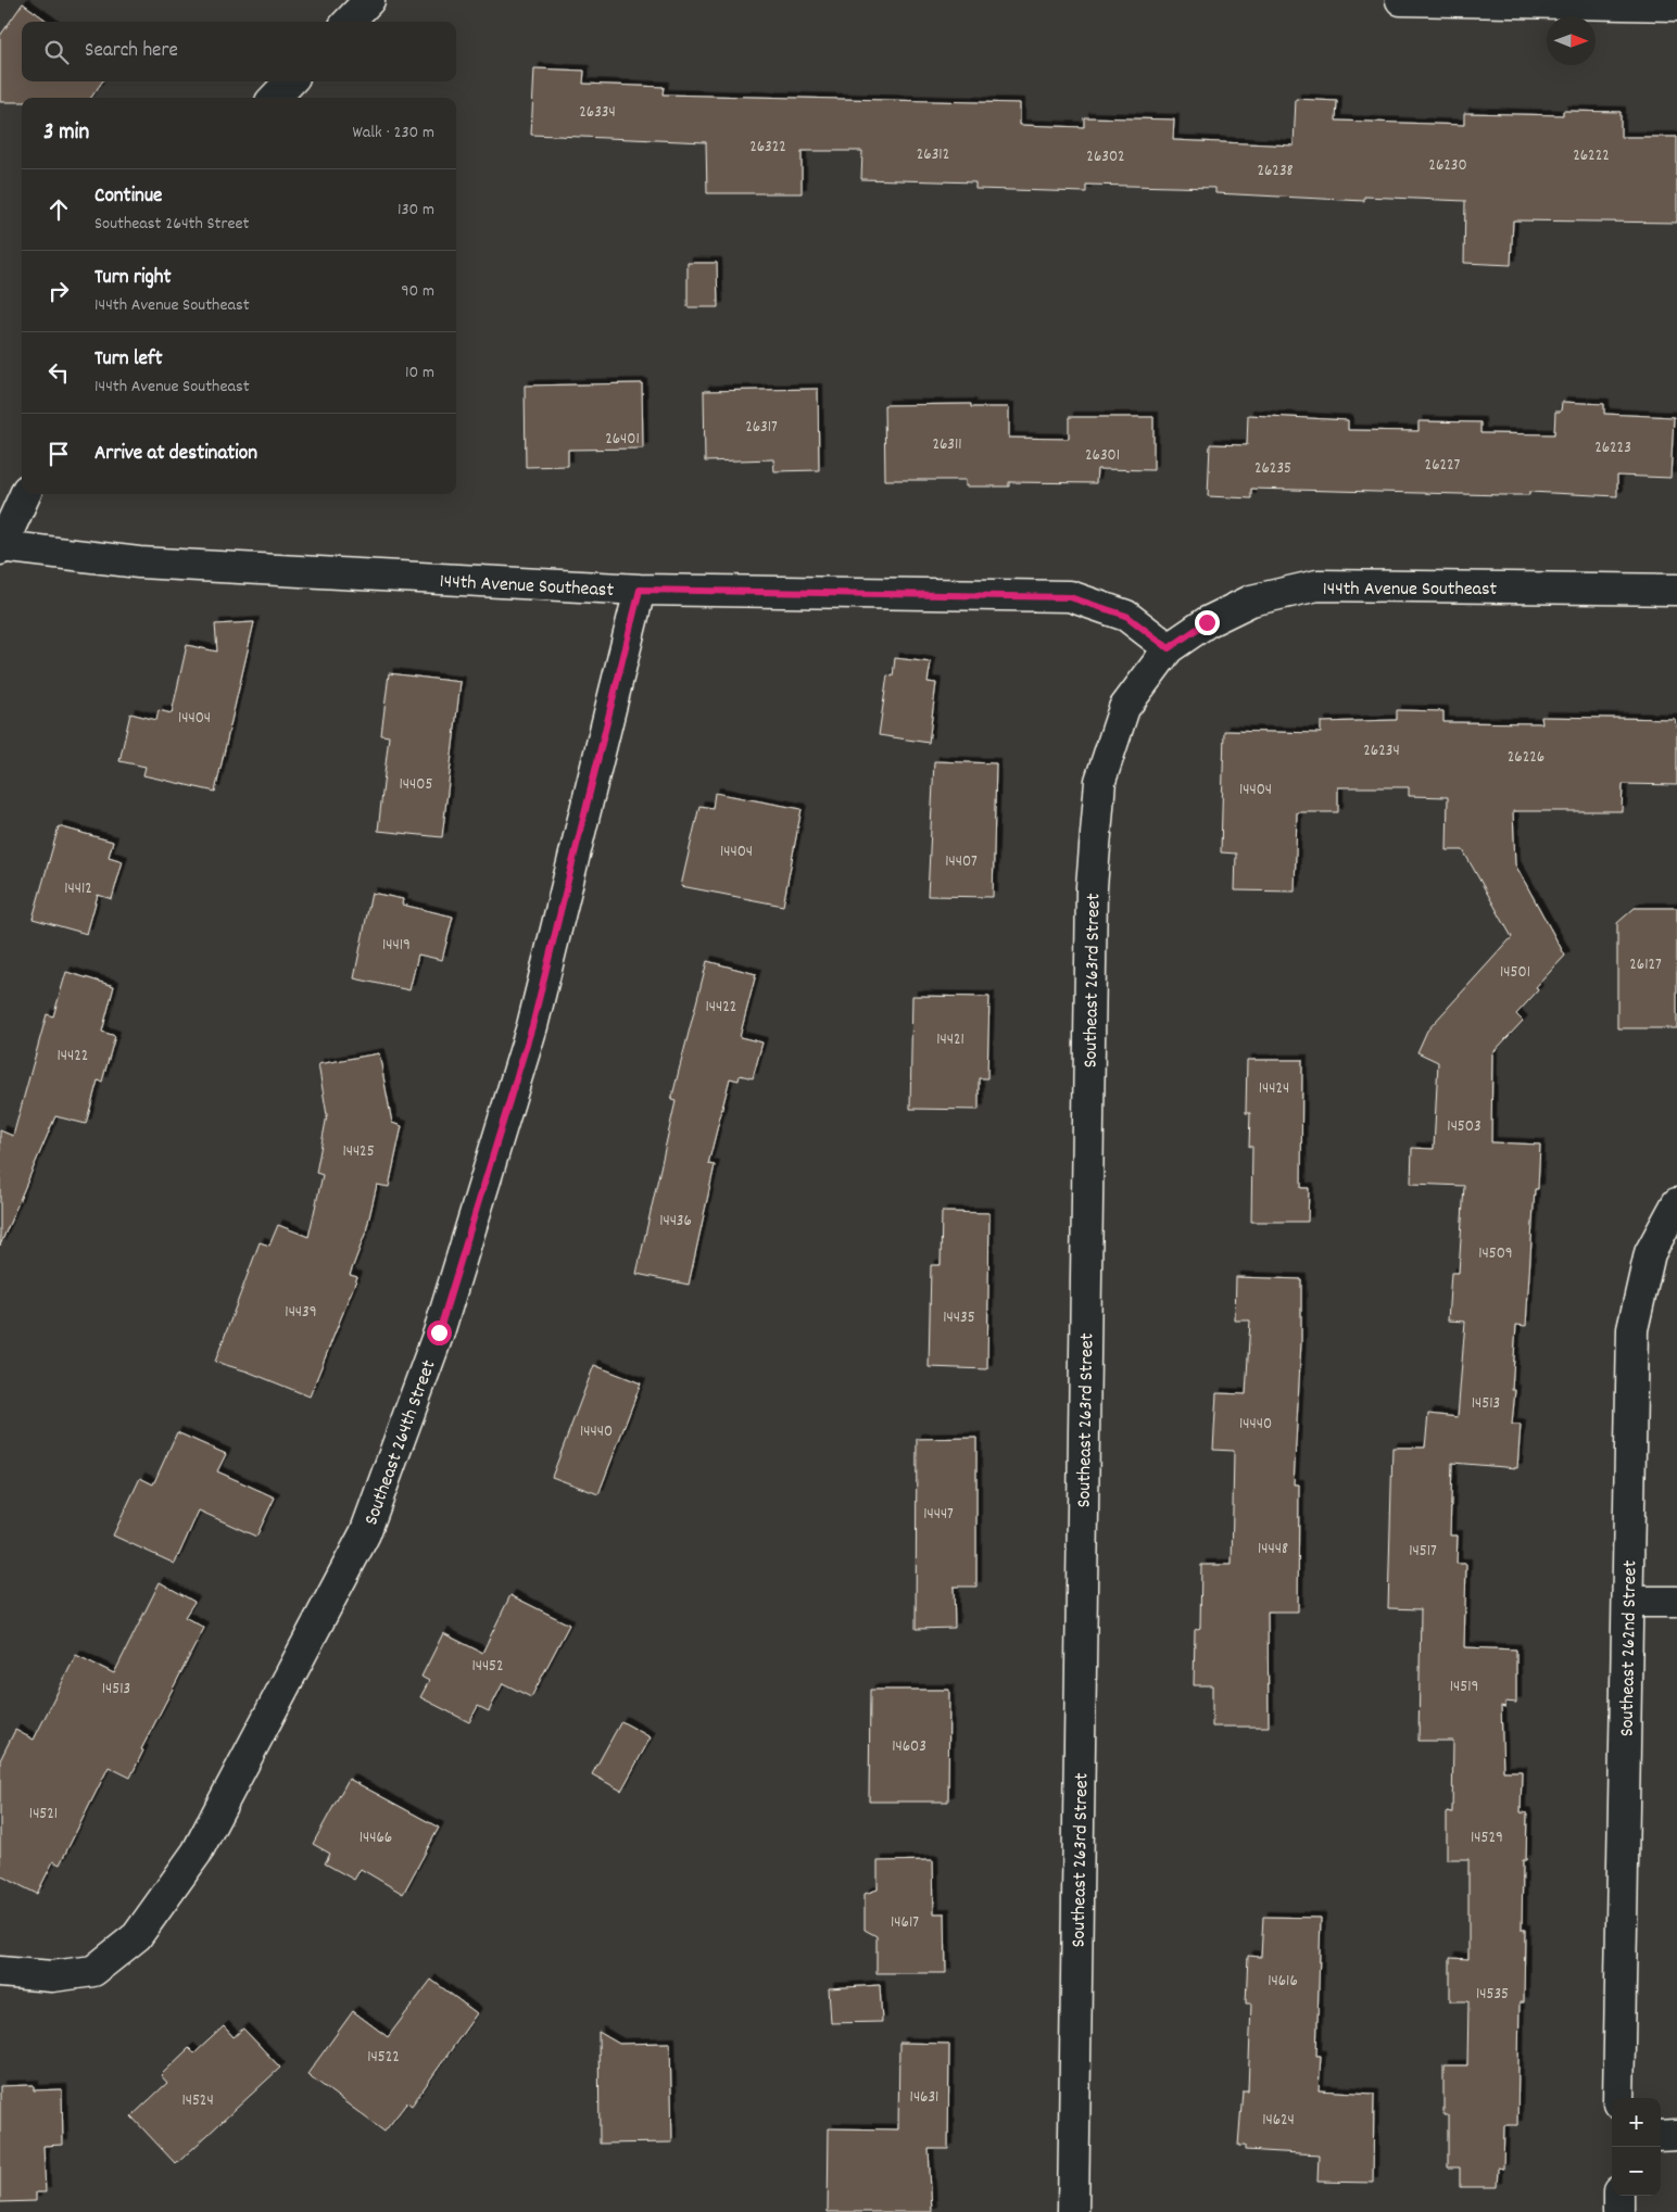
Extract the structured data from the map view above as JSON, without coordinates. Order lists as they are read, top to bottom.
{
  "streets": {
    "street": [
      "144th Avenue Southeast",
      "Southeast 263rd Street",
      "Southeast 264th Street",
      "Southeast 262nd Street"
    ]
  },
  "crossings": [
    ["144th Avenue Southeast", "Southeast 263rd Street"],
    ["144th Avenue Southeast", "Southeast 264th Street"]
  ],
  "house_numbers": [
    "26334",
    "26322",
    "26312",
    "26222",
    "26302",
    "26230",
    "26238",
    "26317",
    "26401",
    "26311",
    "26223",
    "26301",
    "26227",
    "26235",
    "14404",
    "26234",
    "26226",
    "14405",
    "14404",
    "14404",
    "14407",
    "14412",
    "14419",
    "26127",
    "14501",
    "14422",
    "14421",
    "14422",
    "14424",
    "14503",
    "14425",
    "14436",
    "14509",
    "14439",
    "14435",
    "14513",
    "14440",
    "14440",
    "14447",
    "14448",
    "14517",
    "14452",
    "14519",
    "14513",
    "14603",
    "14521",
    "14466",
    "14529",
    "14617",
    "14616",
    "14535",
    "14522",
    "14631",
    "14524",
    "14624"
  ],
  "north": "right",
  "page": {
    "search": "Search here",
    "heading": ["3 min", "Walk · 230 m"],
    "list": [
      ["Continue", "Southeast 264th Street", "130 m"],
      ["Turn right", "144th Avenue Southeast", "90 m"],
      ["Turn left", "144th Avenue Southeast", "10 m"],
      "Arrive at destination"
    ],
    "map_buttons": ["+", "−"]
  }
}
